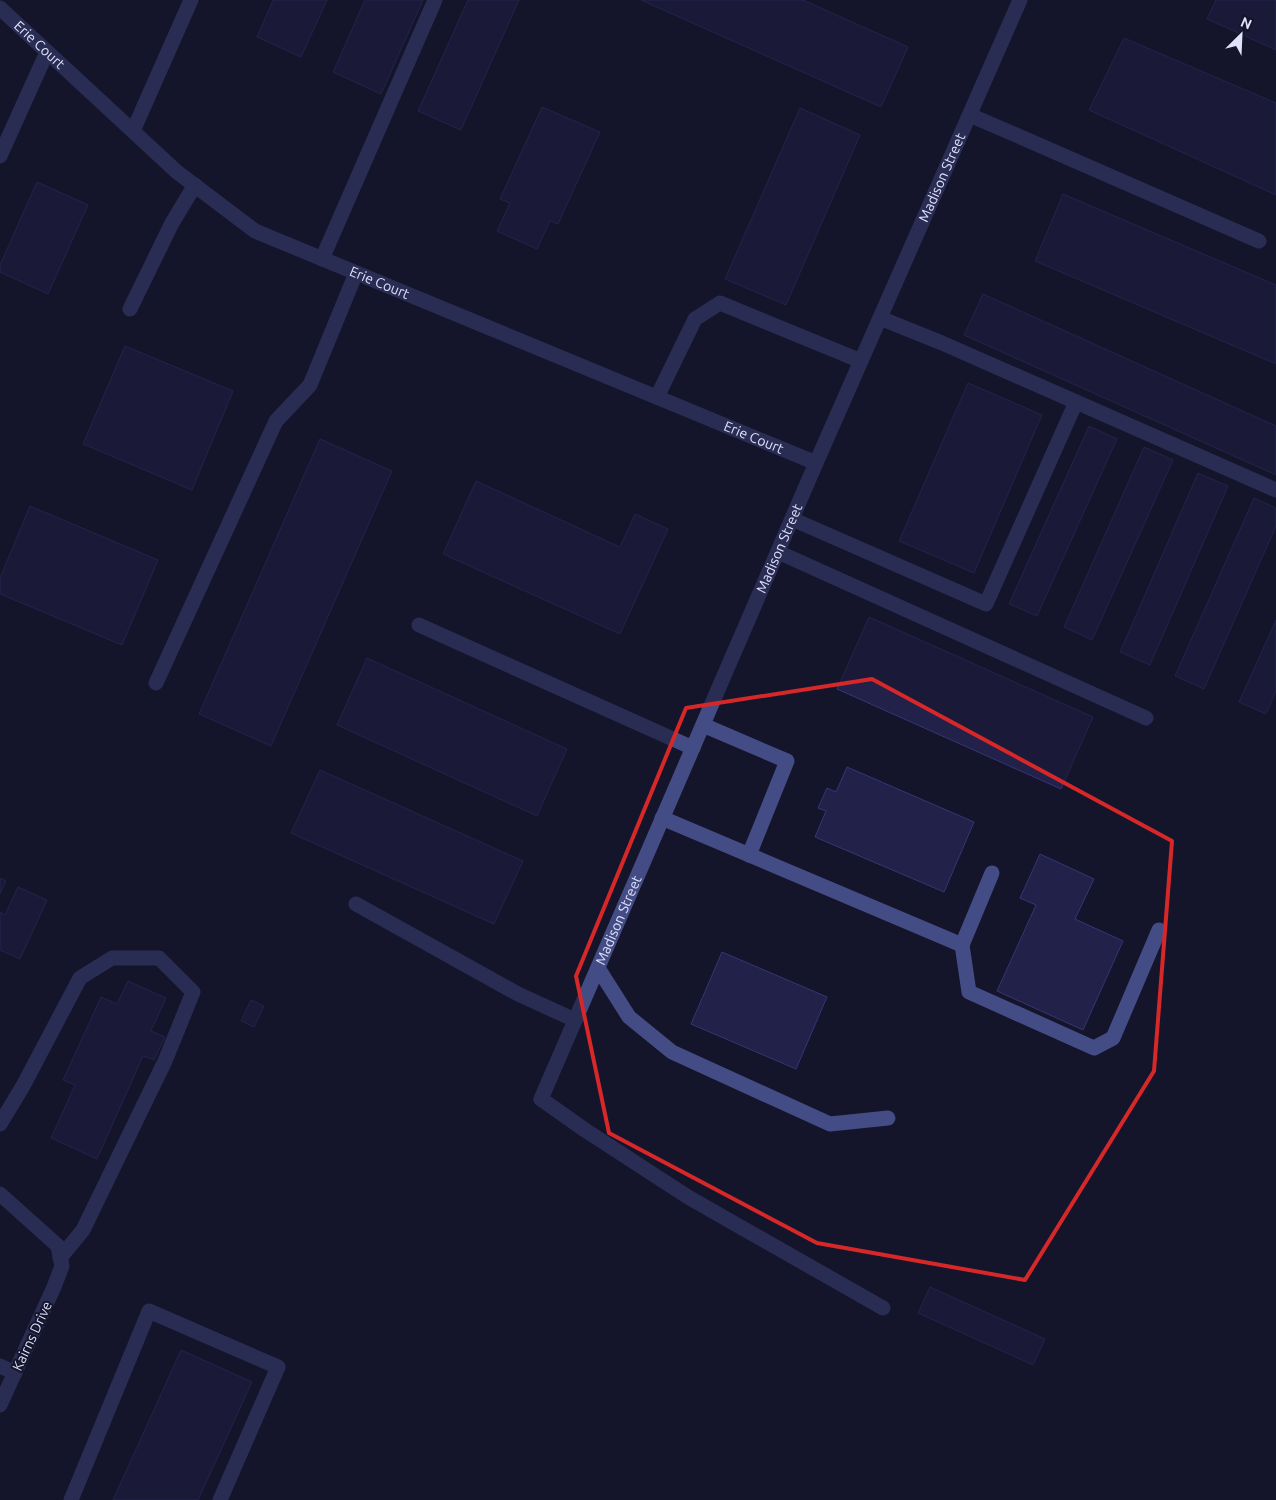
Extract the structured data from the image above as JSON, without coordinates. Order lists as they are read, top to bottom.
{
  "streets": {
    "street": ["Erie Court", "Madison Street", "Kairns Drive"]
  },
  "crossings": [
    ["Erie Court", "Madison Street"]
  ],
  "north": "top right"
}
